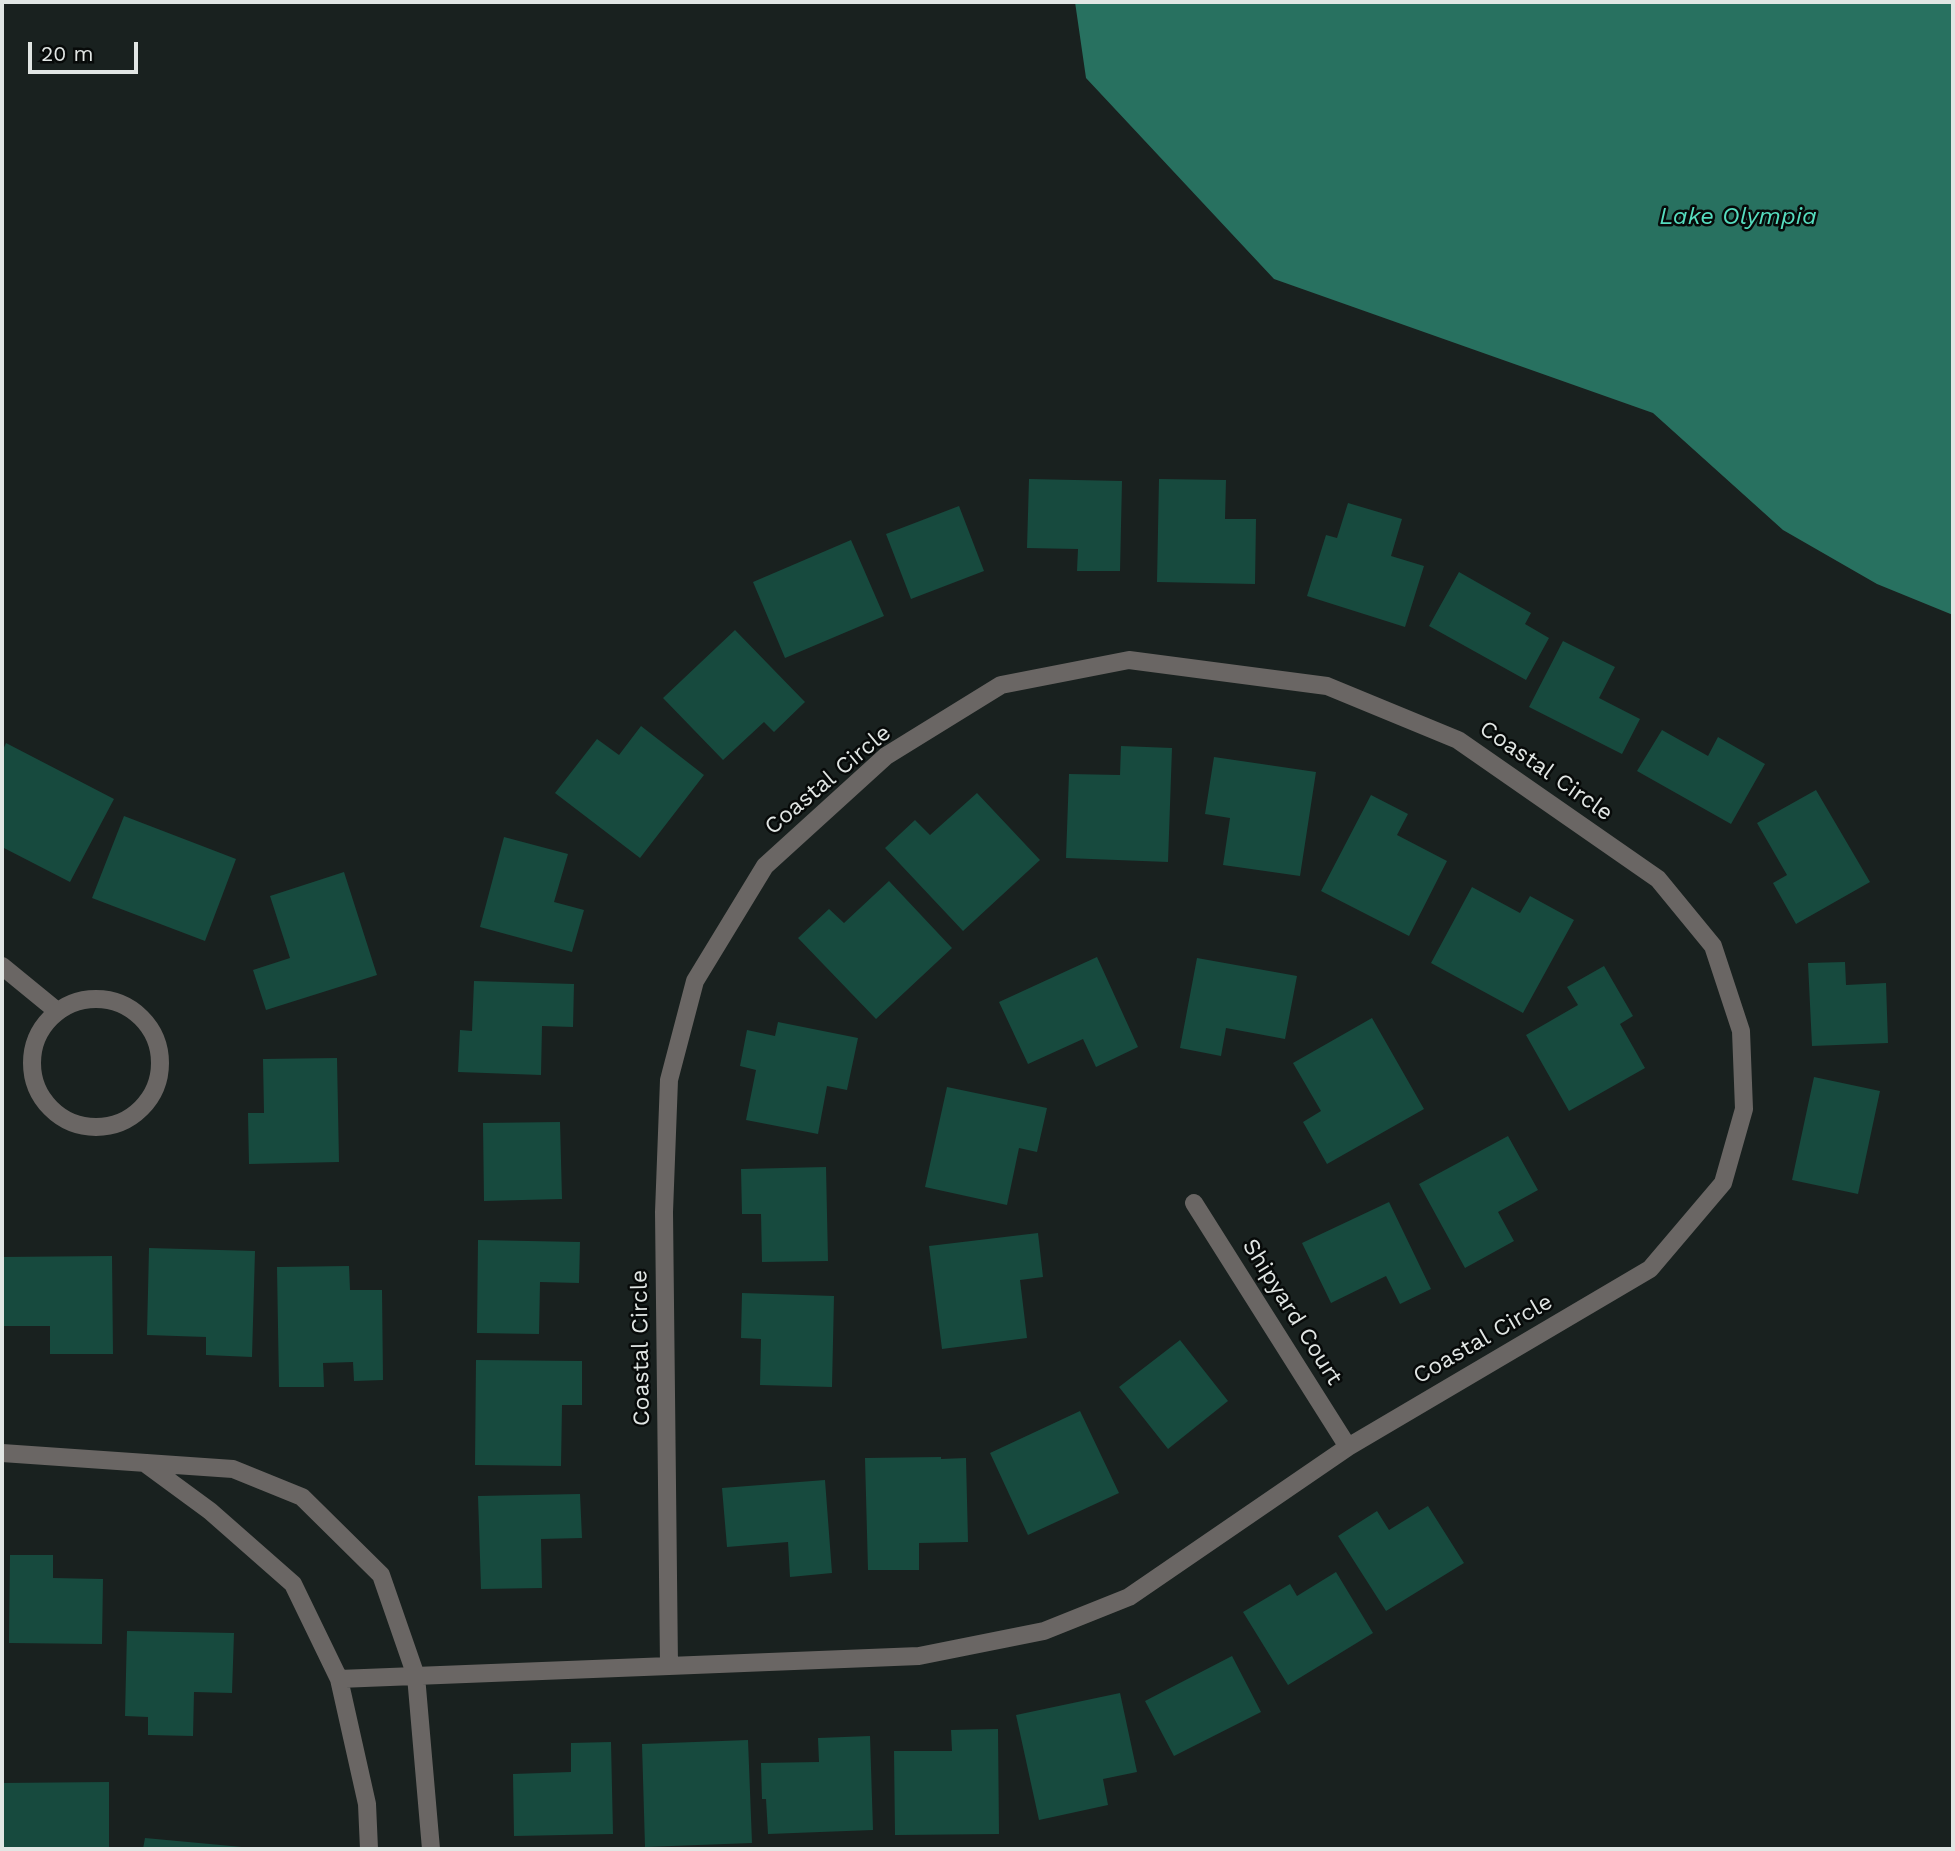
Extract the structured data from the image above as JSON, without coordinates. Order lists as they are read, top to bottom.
{
  "streets": {
    "street": ["Coastal Circle", "Shipyard Court"]
  },
  "crossings": [
    ["Coastal Circle", "Shipyard Court"]
  ],
  "water": ["Lake Olympia"],
  "scale_bar": "20 m"
}
